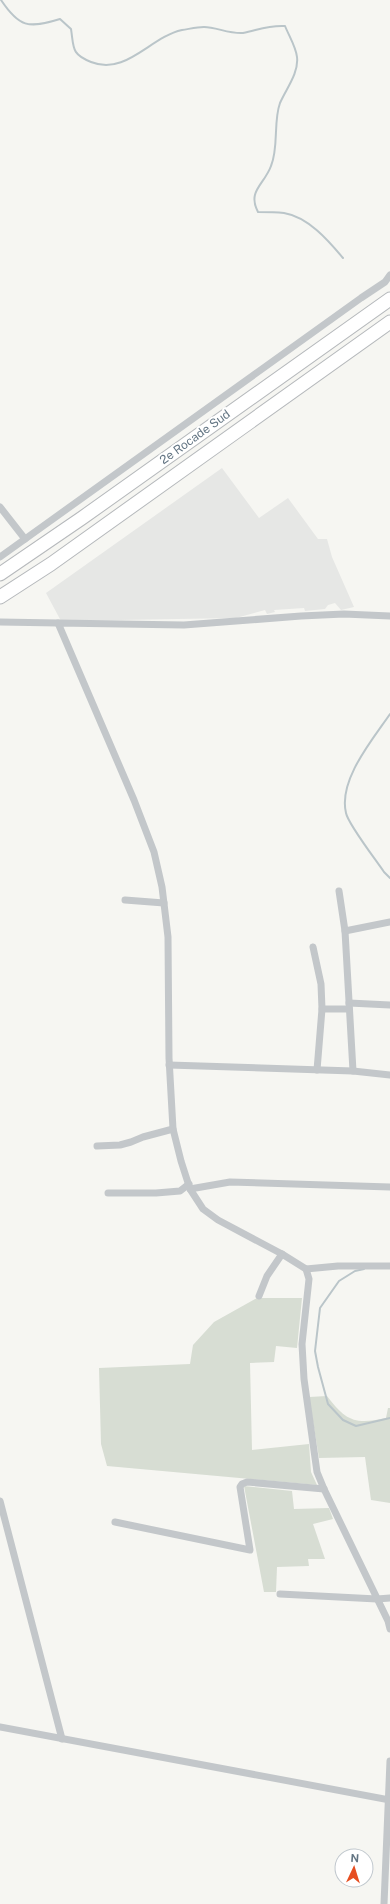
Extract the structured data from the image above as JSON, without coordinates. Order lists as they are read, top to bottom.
{
  "streets": {
    "highway": ["2e Rocade Sud"]
  },
  "north": "top"
}
